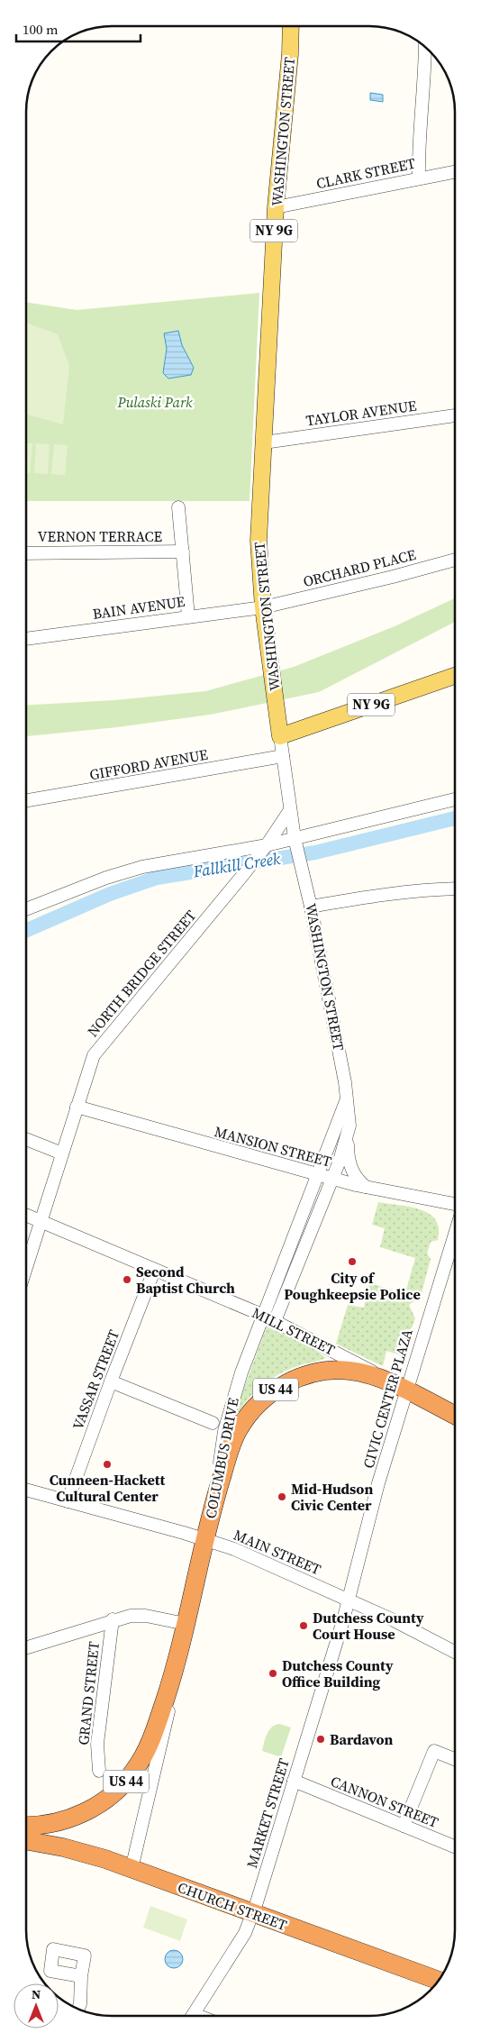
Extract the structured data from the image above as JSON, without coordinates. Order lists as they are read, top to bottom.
{
  "streets": {
    "highway": [
      "MILL STREET",
      "US 44",
      "COLUMBUS DRIVE",
      "CHURCH STREET"
    ],
    "main road": ["WASHINGTON STREET", "NY 9G"],
    "street": [
      "CLARK STREET",
      "TAYLOR AVENUE",
      "VERNON TERRACE",
      "ORCHARD PLACE",
      "BAIN AVENUE",
      "GIFFORD AVENUE",
      "NORTH BRIDGE STREET",
      "MANSION STREET",
      "VASSAR STREET",
      "CIVIC CENTER PLAZA",
      "MAIN STREET",
      "GRAND STREET",
      "CANNON STREET",
      "MARKET STREET"
    ]
  },
  "crossings": [
    ["WASHINGTON STREET", "CLARK STREET"],
    ["WASHINGTON STREET", "NY 9G"],
    ["WASHINGTON STREET", "TAYLOR AVENUE"],
    ["WASHINGTON STREET", "ORCHARD PLACE"],
    ["WASHINGTON STREET", "BAIN AVENUE"],
    ["WASHINGTON STREET", "GIFFORD AVENUE"],
    ["WASHINGTON STREET", "NORTH BRIDGE STREET"],
    ["WASHINGTON STREET", "MANSION STREET"],
    ["WASHINGTON STREET", "COLUMBUS DRIVE"],
    ["VERNON TERRACE", "BAIN AVENUE"],
    ["ORCHARD PLACE", "BAIN AVENUE"],
    ["NORTH BRIDGE STREET", "MANSION STREET"],
    ["NORTH BRIDGE STREET", "MILL STREET"],
    ["MANSION STREET", "COLUMBUS DRIVE"],
    ["MILL STREET", "VASSAR STREET"],
    ["MILL STREET", "US 44"],
    ["MILL STREET", "CIVIC CENTER PLAZA"],
    ["MILL STREET", "COLUMBUS DRIVE"],
    ["VASSAR STREET", "MAIN STREET"],
    ["US 44", "CIVIC CENTER PLAZA"],
    ["US 44", "COLUMBUS DRIVE"],
    ["CIVIC CENTER PLAZA", "MAIN STREET"],
    ["CIVIC CENTER PLAZA", "MARKET STREET"],
    ["COLUMBUS DRIVE", "MAIN STREET"],
    ["COLUMBUS DRIVE", "CHURCH STREET"],
    ["MAIN STREET", "MARKET STREET"],
    ["CANNON STREET", "MARKET STREET"],
    ["MARKET STREET", "CHURCH STREET"]
  ],
  "water": ["Fallkill Creek"],
  "parks": ["Pulaski Park"],
  "places": [
    "City of Poughkeepsie Police",
    "Second Baptist Church",
    "Cunneen-Hackett Cultural Center",
    "Mid-Hudson Civic Center",
    "Dutchess County Court House",
    "Dutchess County Office Building",
    "Bardavon"
  ],
  "scale_bar": "100 m",
  "north": "top"
}
